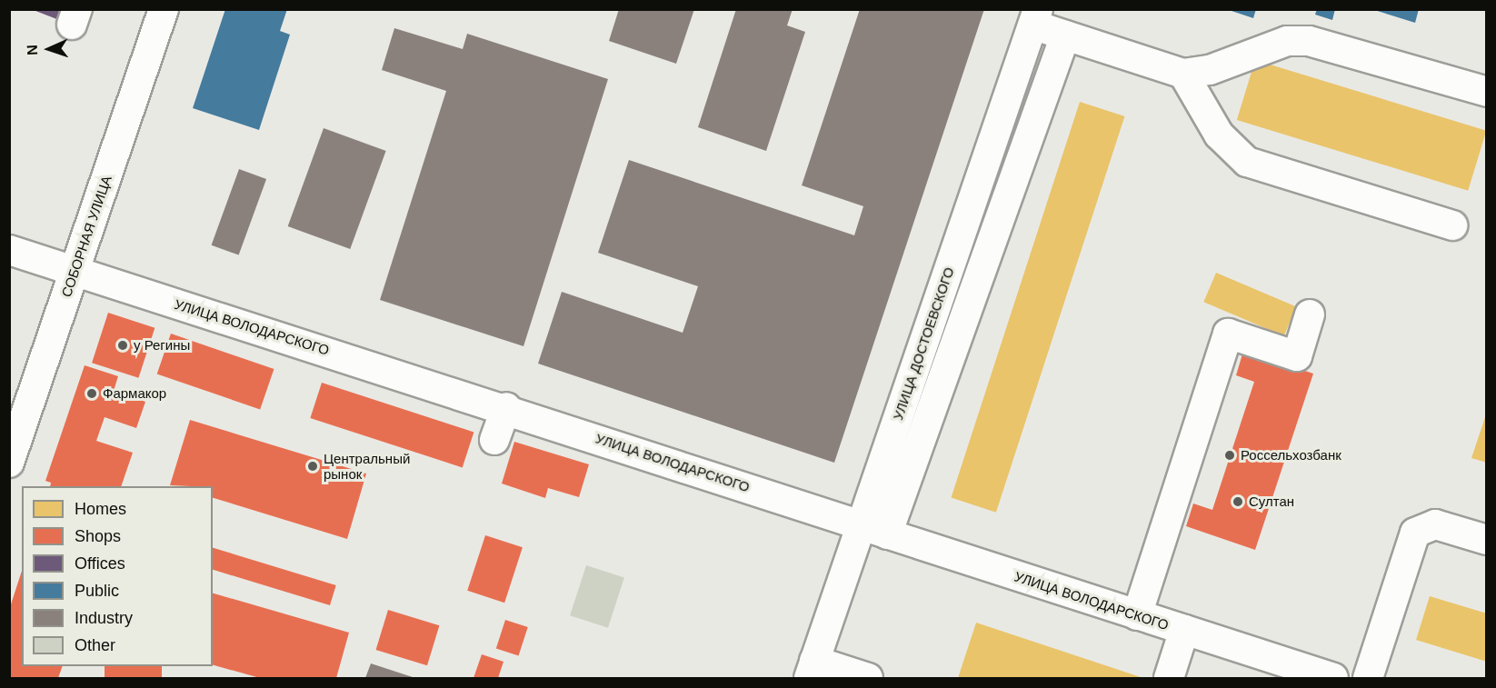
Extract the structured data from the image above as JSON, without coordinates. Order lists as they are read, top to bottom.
{
  "streets": {
    "street": ["СОБОРНАЯ УЛИЦА", "УЛИЦА ВОЛОДАРСКОГО", "УЛИЦА ДОСТОЕВСКОГО"]
  },
  "crossings": [
    ["СОБОРНАЯ УЛИЦА", "УЛИЦА ВОЛОДАРСКОГО"],
    ["УЛИЦА ВОЛОДАРСКОГО", "УЛИЦА ДОСТОЕВСКОГО"]
  ],
  "places": [
    "у Регины",
    "Фармакор",
    "Россельхозбанк",
    "Центральный рынок",
    "Султан"
  ],
  "legend": [
    "Homes",
    "Shops",
    "Offices",
    "Public",
    "Industry",
    "Other"
  ],
  "north": "left"
}
